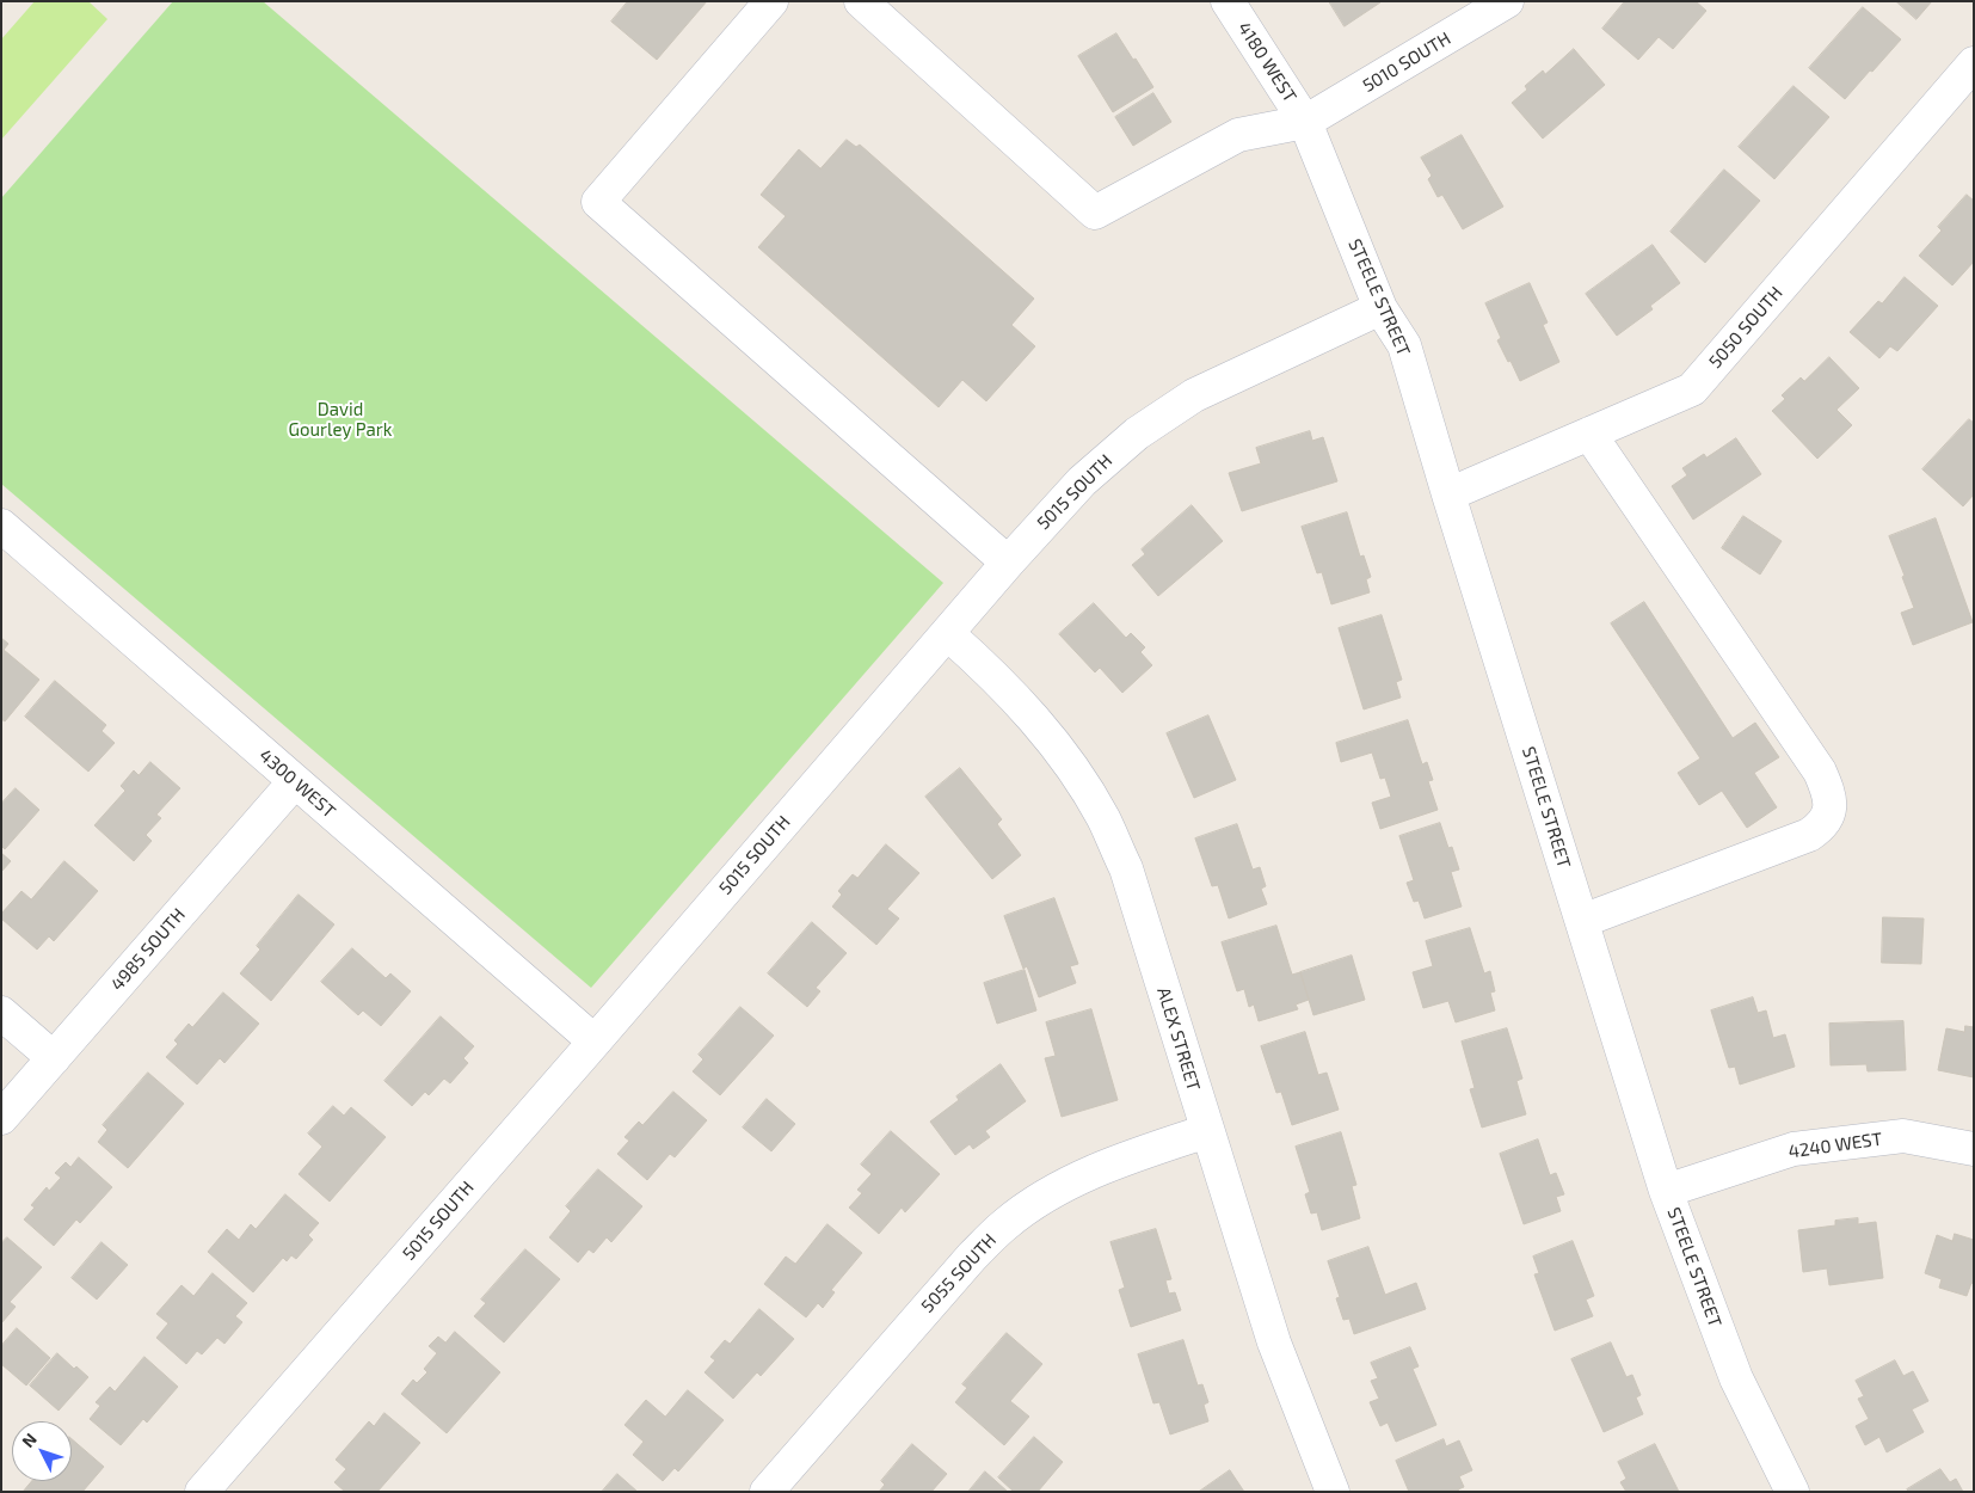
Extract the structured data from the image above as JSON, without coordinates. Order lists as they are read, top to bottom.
{
  "streets": {
    "street": [
      "4180 WEST",
      "5010 SOUTH",
      "STEELE STREET",
      "5050 SOUTH",
      "5015 SOUTH",
      "4300 WEST",
      "4985 SOUTH",
      "ALEX STREET",
      "4240 WEST",
      "5055 SOUTH"
    ]
  },
  "crossings": [
    ["4180 WEST", "5010 SOUTH"],
    ["4180 WEST", "STEELE STREET"],
    ["5010 SOUTH", "STEELE STREET"],
    ["STEELE STREET", "5050 SOUTH"],
    ["STEELE STREET", "5015 SOUTH"],
    ["STEELE STREET", "4240 WEST"],
    ["5015 SOUTH", "4300 WEST"],
    ["5015 SOUTH", "ALEX STREET"],
    ["4300 WEST", "4985 SOUTH"],
    ["ALEX STREET", "5055 SOUTH"]
  ],
  "parks": ["David Gourley Park"],
  "north": "top left"
}
